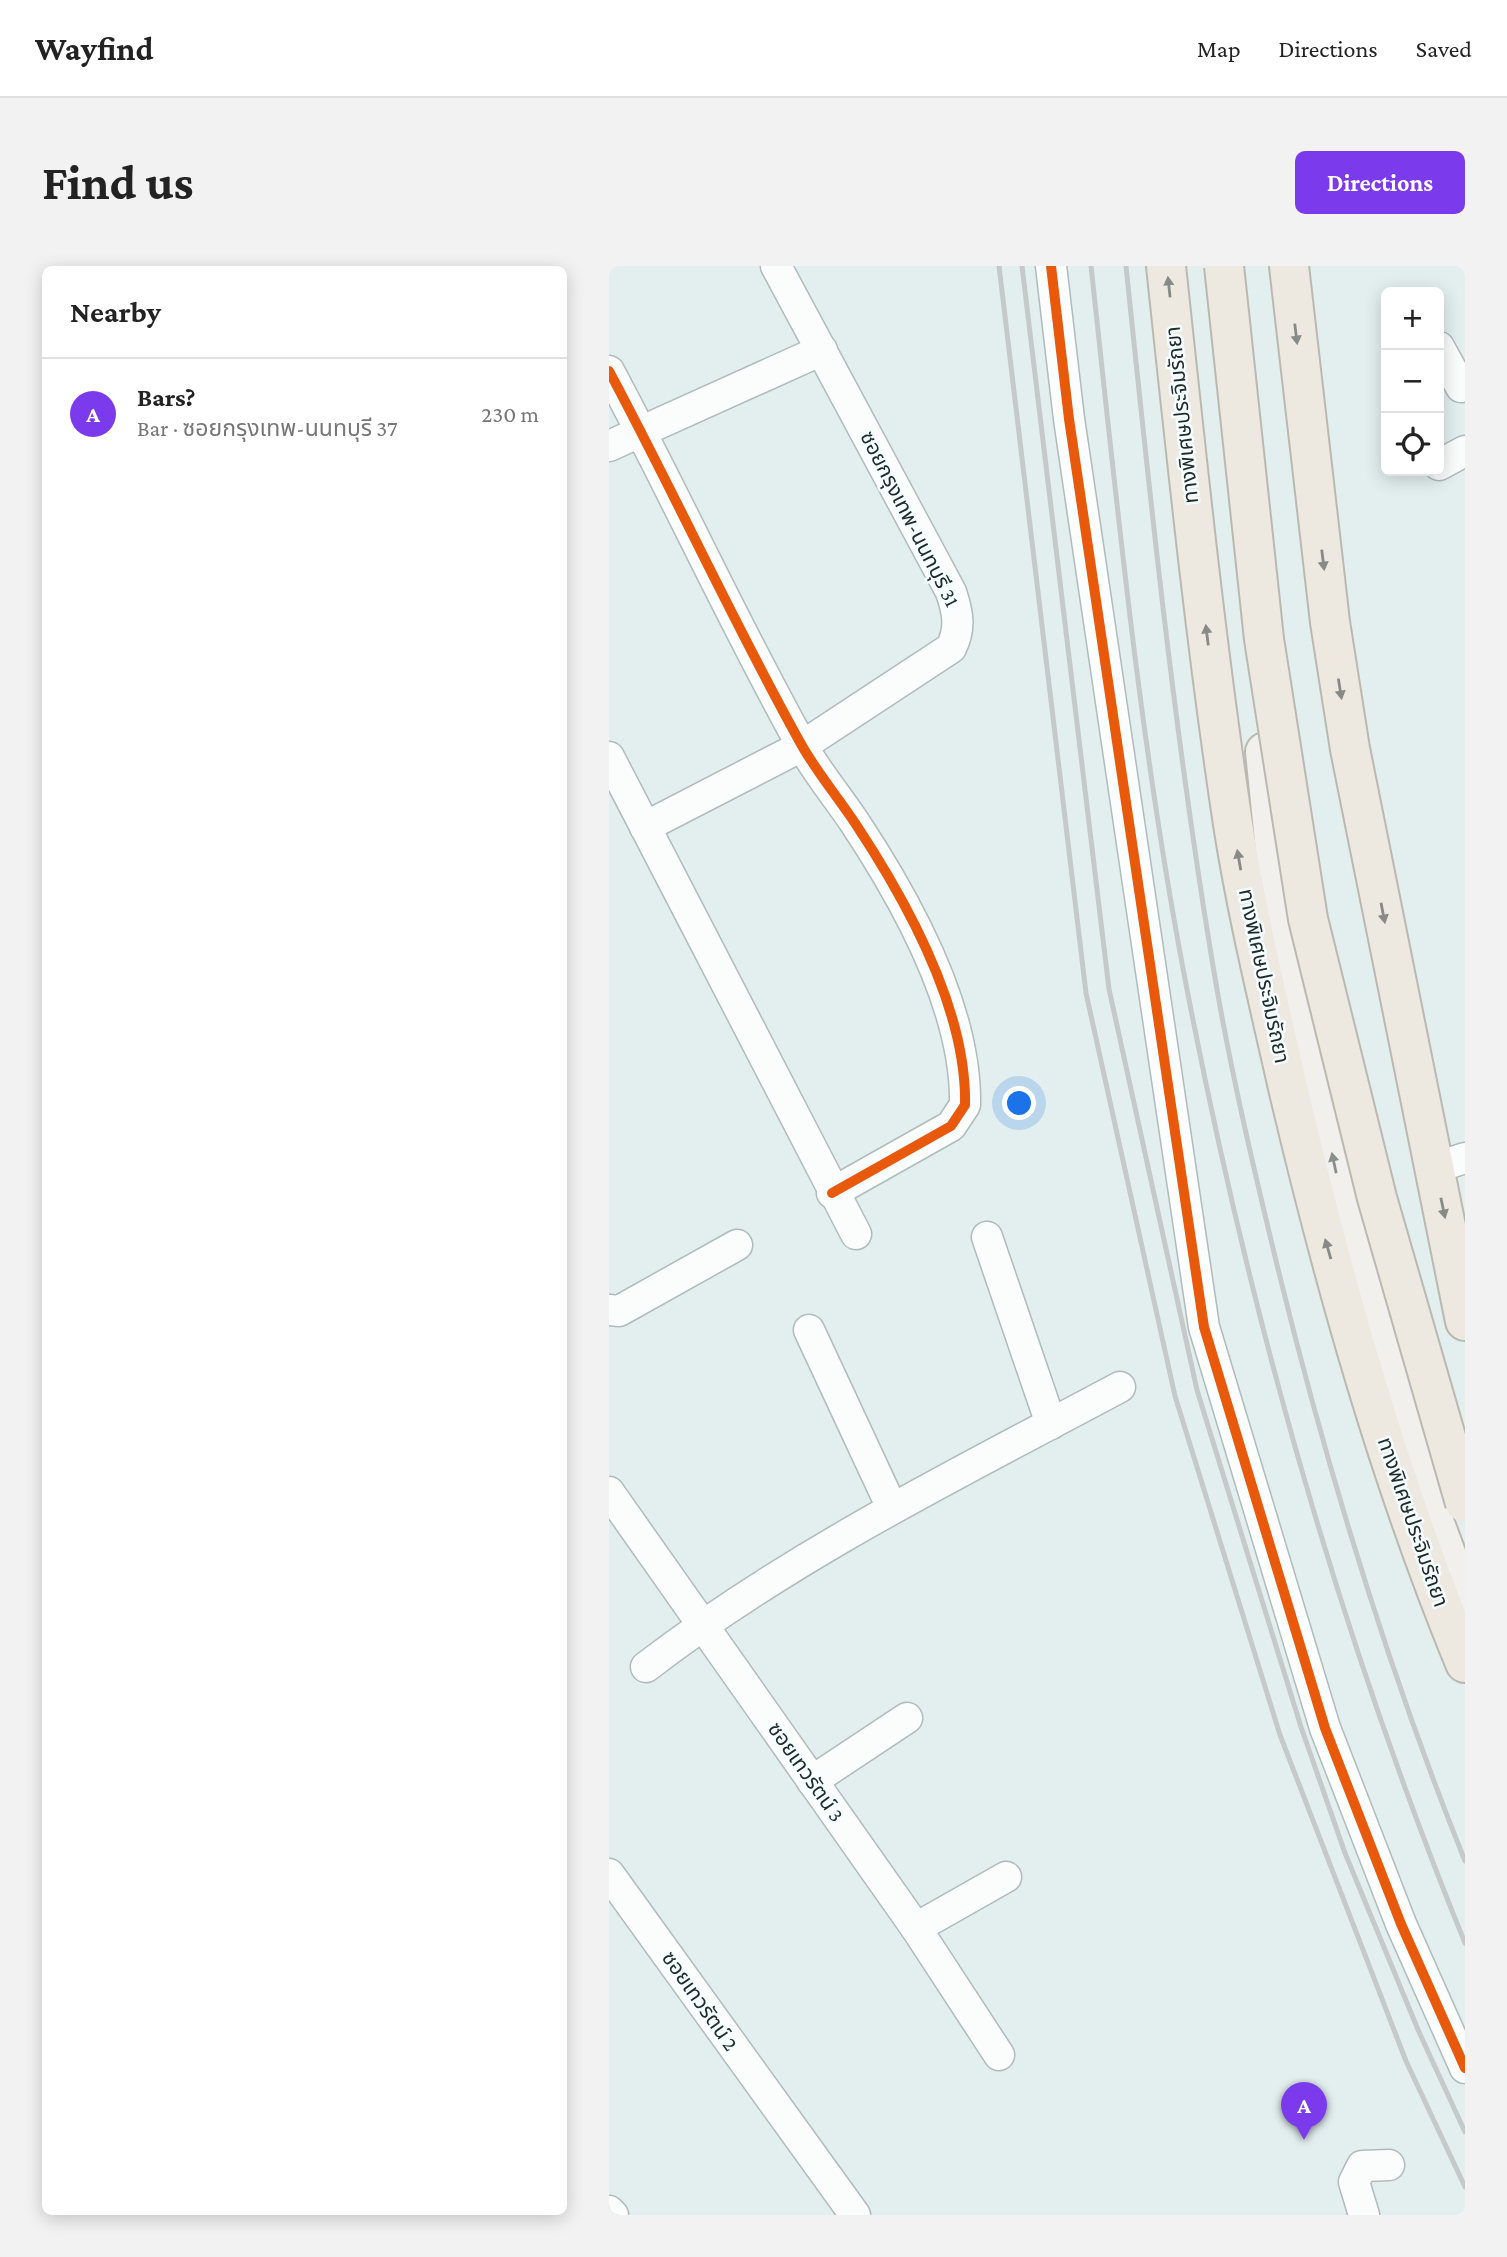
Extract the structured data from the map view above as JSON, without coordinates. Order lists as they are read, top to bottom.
{
  "streets": {
    "highway": ["ทางพิเศษประจิมรัถยา"],
    "street": ["ซอยกรุงเทพ-นนทบุรี 31", "ซอยเทวรัตน์ 3", "ซอยเทวรัตน์ 2"]
  },
  "page": {
    "header": "Wayfind",
    "nav": ["Map", "Directions", "Saved"],
    "buttons": "Directions",
    "title": "Find us",
    "heading": "Nearby",
    "map_buttons": ["+", "−"],
    "list": [
      {
        "mark": "A",
        "name": "Bars?",
        "note": "Bar · ซอยกรุงเทพ-นนทบุรี 37",
        "value": "230 m"
      }
    ],
    "pins": "A"
  }
}
